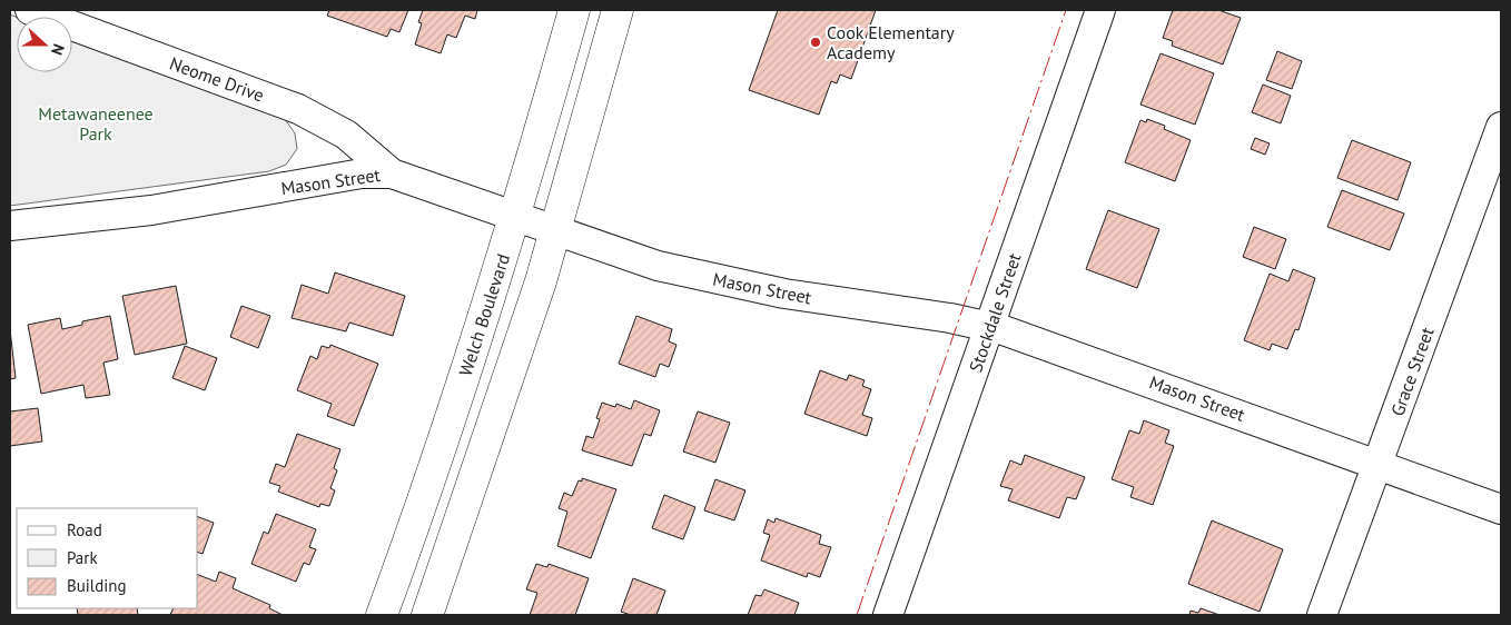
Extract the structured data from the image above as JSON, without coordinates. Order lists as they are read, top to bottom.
{
  "streets": {
    "main road": ["Welch Boulevard"],
    "street": [
      "Neome Drive",
      "Mason Street",
      "Stockdale Street",
      "Grace Street"
    ]
  },
  "crossings": [
    ["Neome Drive", "Mason Street"],
    ["Mason Street", "Stockdale Street"],
    ["Mason Street", "Welch Boulevard"],
    ["Mason Street", "Grace Street"]
  ],
  "parks": ["Metawaneenee Park"],
  "places": ["Cook Elementary Academy"],
  "legend": ["Road", "Park", "Building"],
  "north": "right"
}
